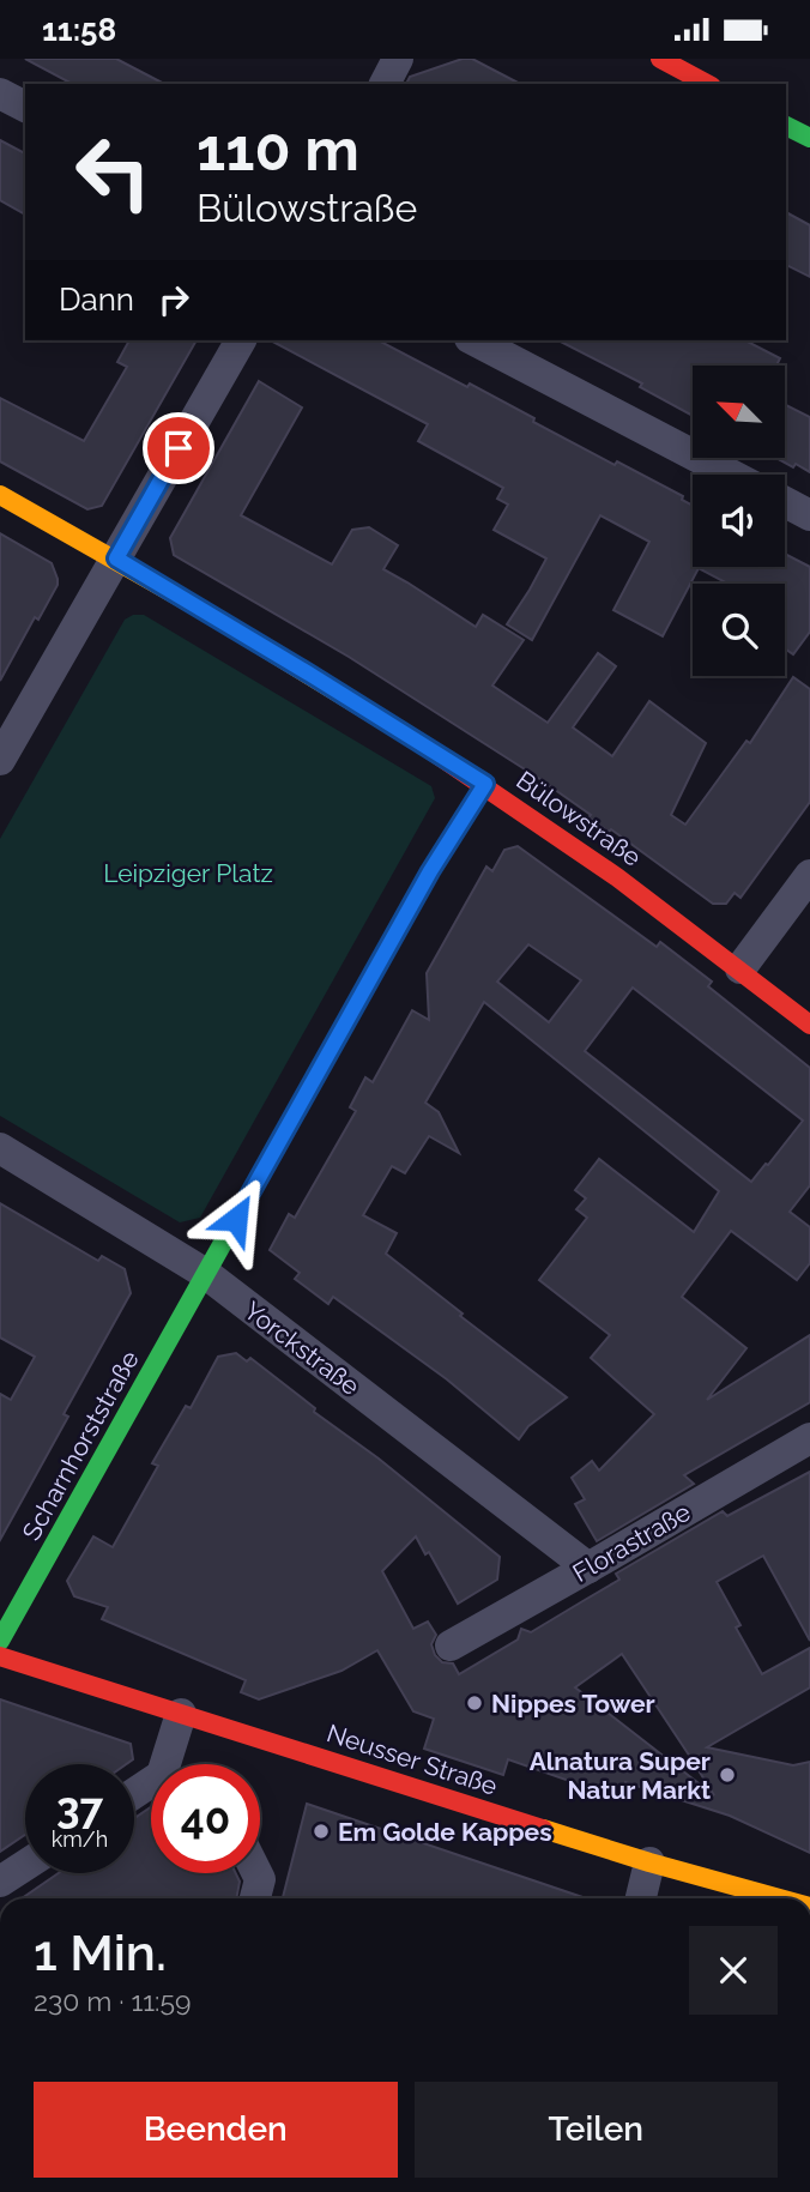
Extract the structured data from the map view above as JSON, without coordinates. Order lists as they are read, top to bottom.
{
  "streets": {
    "street": [
      "Bülowstraße",
      "Yorckstraße",
      "Scharnhorststraße",
      "Florastraße",
      "Neusser Straße"
    ]
  },
  "crossings": [
    ["Yorckstraße", "Scharnhorststraße"],
    ["Yorckstraße", "Florastraße"]
  ],
  "parks": ["Leipziger Platz"],
  "places": ["Nippes Tower", "Alnatura Super Natur Markt", "Em Golde Kappes"],
  "north": "top left",
  "page": {
    "status": "11:58",
    "turn": ["110 m", "Bülowstraße"],
    "then": "Dann",
    "speed": "37 km/h",
    "limit": "40",
    "heading": ["1 Min.", "230 m · 11:59"],
    "buttons": ["Beenden", "Teilen"]
  }
}
